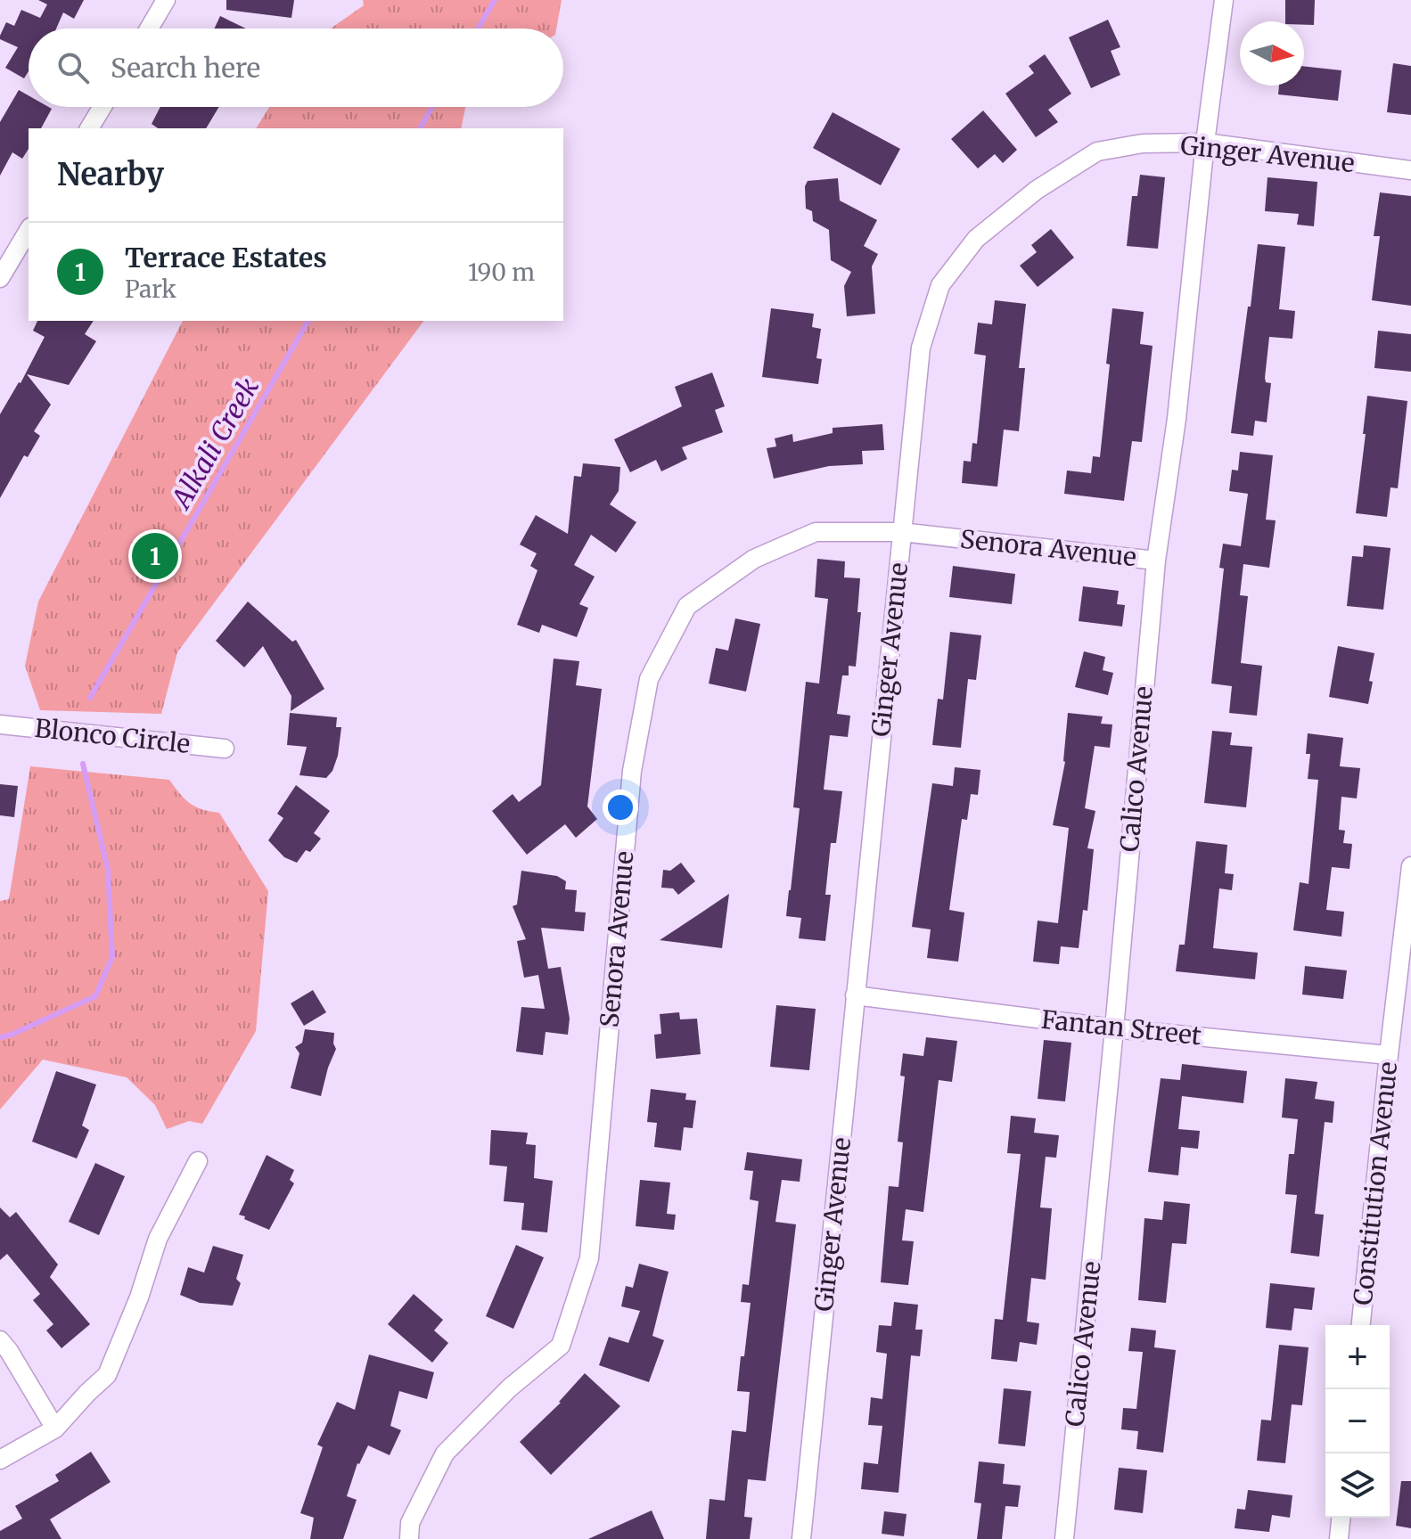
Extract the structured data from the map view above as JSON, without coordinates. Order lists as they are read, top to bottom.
{
  "streets": {
    "street": [
      "Ginger Avenue",
      "Senora Avenue",
      "Blonco Circle",
      "Calico Avenue",
      "Fantan Street",
      "Constitution Avenue"
    ]
  },
  "crossings": [
    ["Ginger Avenue", "Senora Avenue"],
    ["Ginger Avenue", "Calico Avenue"],
    ["Ginger Avenue", "Fantan Street"],
    ["Senora Avenue", "Calico Avenue"],
    ["Calico Avenue", "Fantan Street"],
    ["Fantan Street", "Constitution Avenue"]
  ],
  "water": ["Alkali Creek"],
  "north": "right",
  "page": {
    "search": "Search here",
    "heading": "Nearby",
    "list": [
      {
        "mark": "1",
        "name": "Terrace Estates",
        "note": "Park",
        "value": "190 m"
      }
    ],
    "pins": "1",
    "map_buttons": ["+", "−"]
  }
}
